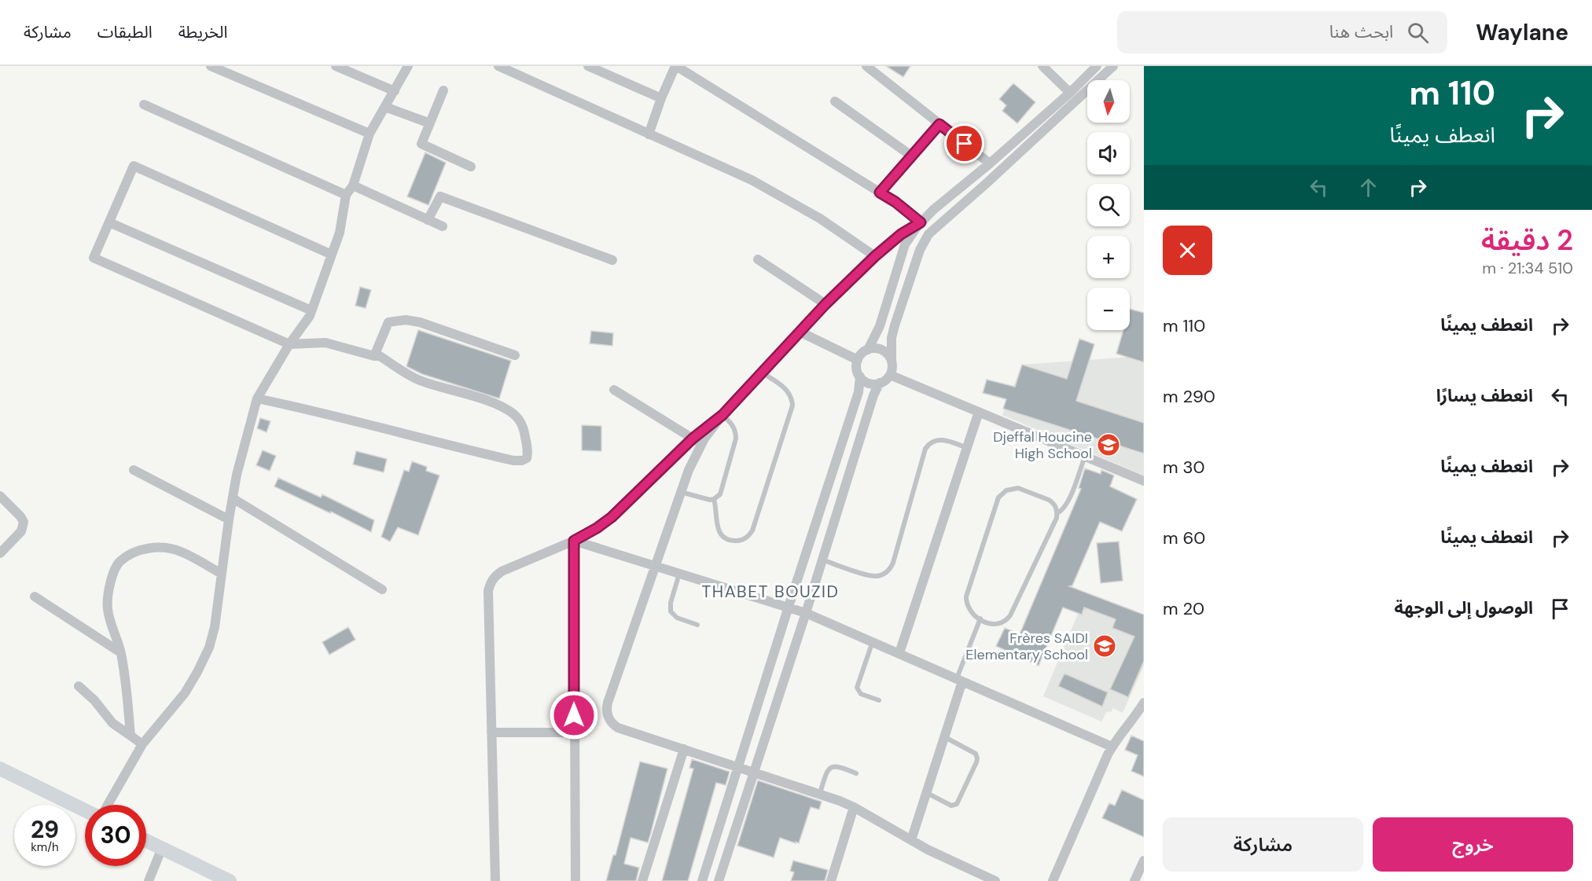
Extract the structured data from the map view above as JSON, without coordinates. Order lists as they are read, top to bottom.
{
  "districts": ["THABET BOUZID"],
  "places": {
    "school or university": ["Djeffal Houcine High School", "Frères SAIDI Elementary School"]
  },
  "north": "bottom",
  "page": {
    "header": "Waylane",
    "search": "ابحث هنا",
    "nav": ["الخريطة", "الطبقات", "مشاركة"],
    "turn": ["110 m", "انعطف يمينًا"],
    "map_buttons": ["+", "−"],
    "heading": ["2 دقيقة", "510 m · 21:34"],
    "list": [
      {
        "name": "انعطف يمينًا",
        "value": "110 m"
      },
      {
        "name": "انعطف يسارًا",
        "value": "290 m"
      },
      {
        "name": "انعطف يمينًا",
        "value": "30 m"
      },
      {
        "name": "انعطف يمينًا",
        "value": "60 m"
      },
      {
        "name": "الوصول إلى الوجهة",
        "value": "20 m"
      }
    ],
    "speed": "29 km/h",
    "limit": "30",
    "buttons": ["خروج", "مشاركة"]
  }
}
